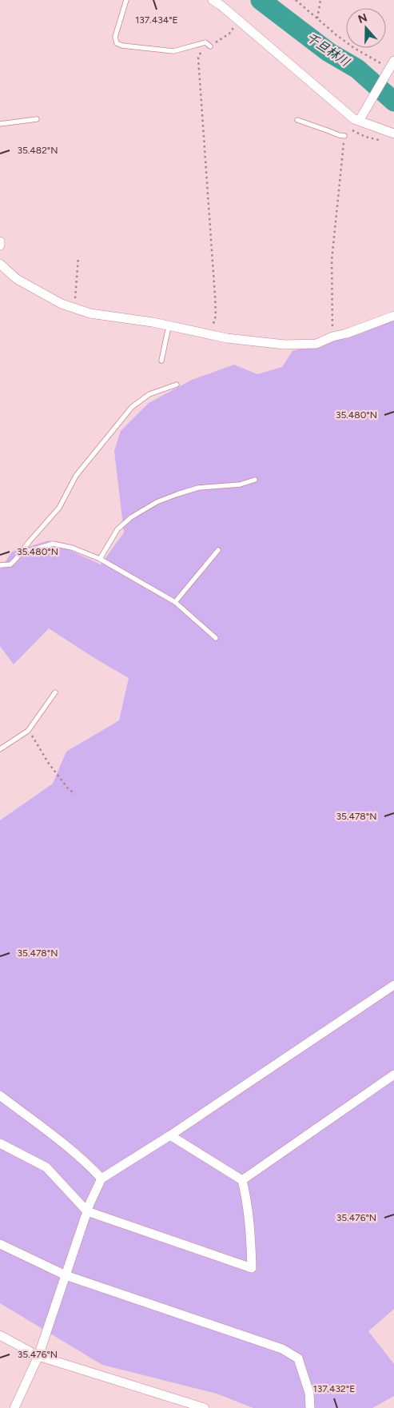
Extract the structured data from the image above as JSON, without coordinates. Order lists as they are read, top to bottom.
{
  "water": ["千旦林川"],
  "north": "top",
  "coordinates": [
    "137.434°E",
    "35.482°N",
    "35.480°N",
    "35.478°N",
    "35.476°N",
    "137.432°E"
  ]
}
